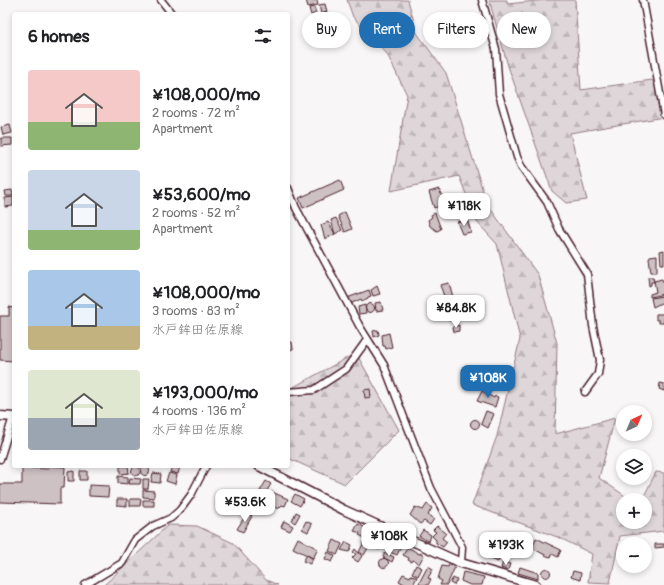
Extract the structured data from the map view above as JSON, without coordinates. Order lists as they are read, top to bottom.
{
  "north": "top right",
  "page": {
    "chip": [
      "Buy",
      "Rent",
      "Filters",
      "New"
    ],
    "heading": "6 homes",
    "list": [
      {
        "name": "¥108,000/mo",
        "note": "2 rooms · 72 m² · Apartment"
      },
      {
        "name": "¥53,600/mo",
        "note": "2 rooms · 52 m² · Apartment"
      },
      {
        "name": "¥108,000/mo",
        "note": "3 rooms · 83 m² · 水戸鉾田佐原線"
      },
      {
        "name": "¥193,000/mo",
        "note": "4 rooms · 136 m² · 水戸鉾田佐原線"
      }
    ],
    "price": [
      "¥118K",
      "¥84.8K",
      "¥108K",
      "¥53.6K",
      "¥108K",
      "¥193K"
    ],
    "map_buttons": ["+", "−"]
  }
}
